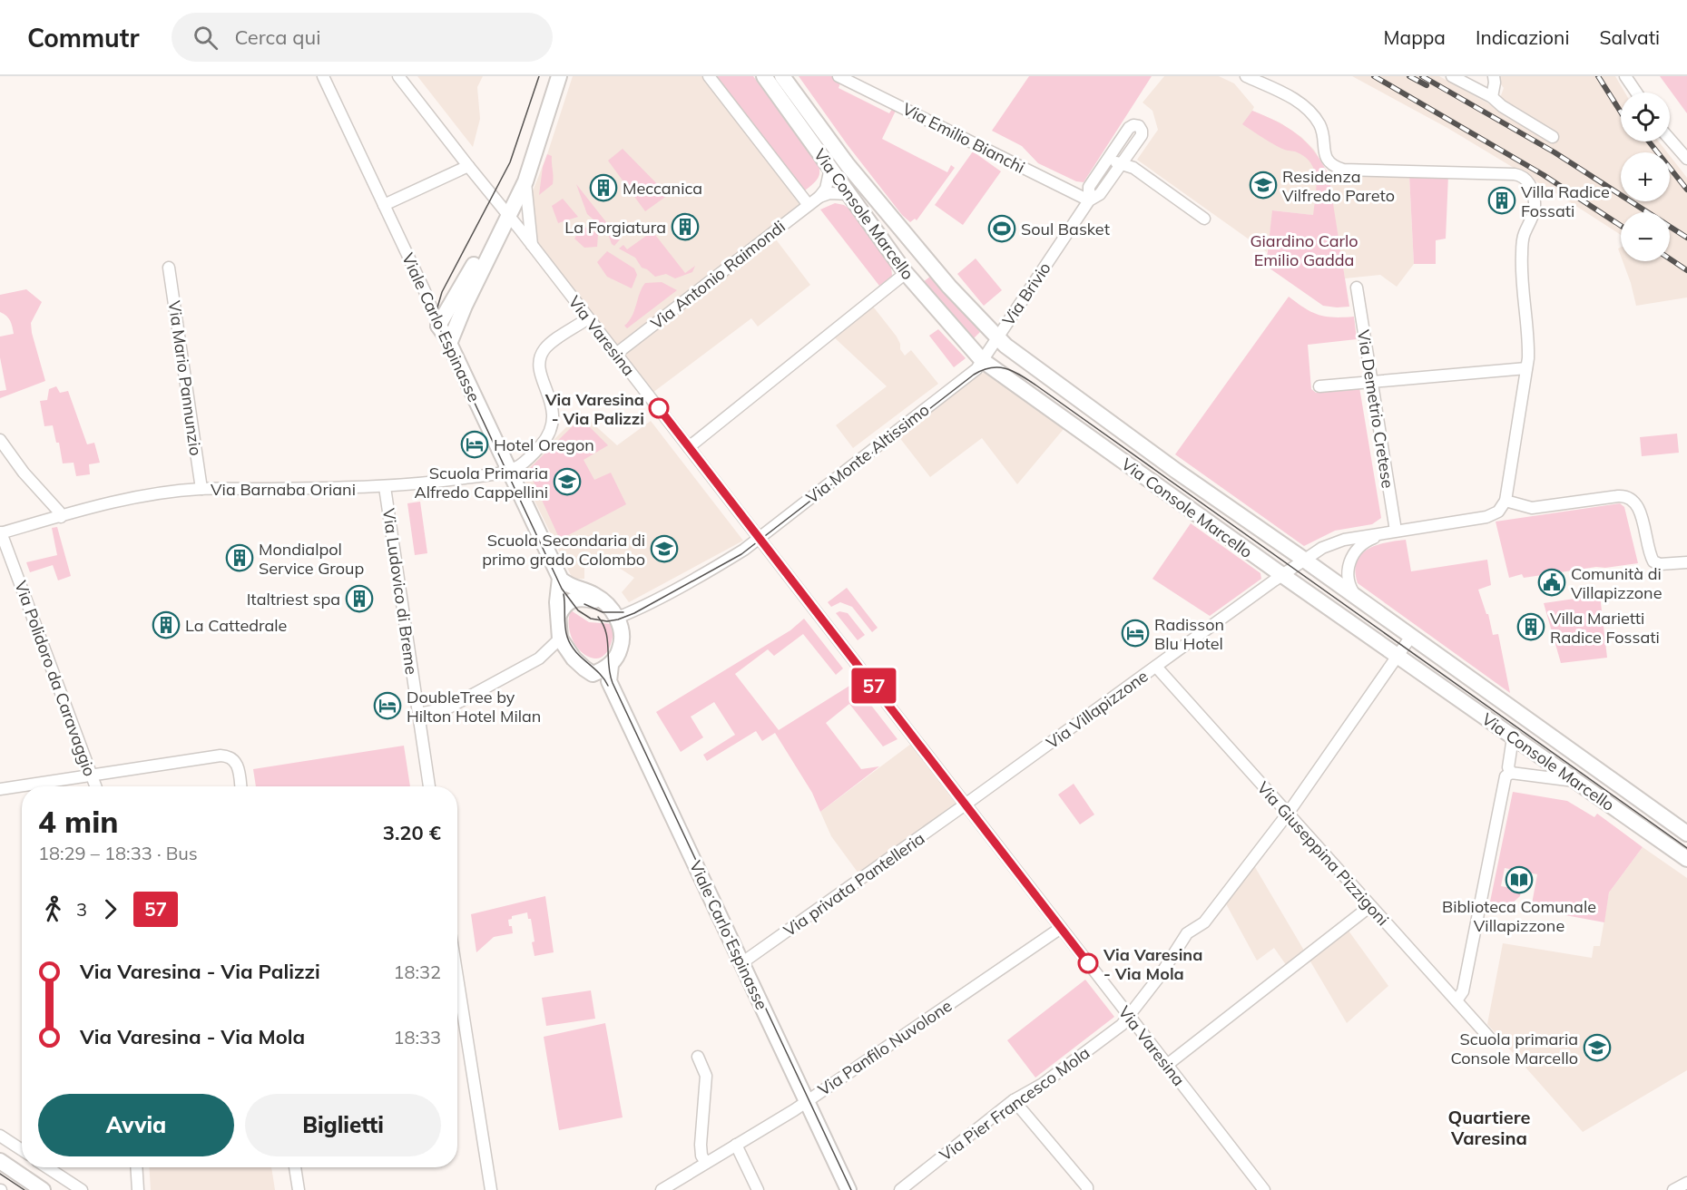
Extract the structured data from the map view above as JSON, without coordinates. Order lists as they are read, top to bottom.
{
  "streets": {
    "main road": ["Via Console Marcello", "Viale Carlo Espinasse"],
    "street": [
      "Via Emilio Bianchi",
      "Via Antonio Raimondi",
      "Via Brivio",
      "Via Varesina",
      "Via Mario Pannunzio",
      "Via Demetrio Cretese",
      "Via Monte Altissimo",
      "Via Barnaba Oriani",
      "Via Ludovico di Breme",
      "Via Polidoro da Caravaggio",
      "Via Villapizzone",
      "Via Giuseppina Pizzigoni",
      "Via privata Pantelleria",
      "Via Panfilo Nuvolone",
      "Via Pier Francesco Mola"
    ]
  },
  "crossings": [
    ["Via Emilio Bianchi", "Via Brivio"],
    ["Via Console Marcello", "Via Brivio"],
    ["Via Console Marcello", "Via Monte Altissimo"],
    ["Via Console Marcello", "Via Villapizzone"],
    ["Via Antonio Raimondi", "Via Varesina"],
    ["Via Brivio", "Via Monte Altissimo"],
    ["Viale Carlo Espinasse", "Via Monte Altissimo"],
    ["Viale Carlo Espinasse", "Via Barnaba Oriani"],
    ["Viale Carlo Espinasse", "Via privata Pantelleria"],
    ["Viale Carlo Espinasse", "Via Panfilo Nuvolone"],
    ["Via Varesina", "Via Monte Altissimo"],
    ["Via Varesina", "Via Villapizzone"],
    ["Via Varesina", "Via privata Pantelleria"],
    ["Via Varesina", "Via Panfilo Nuvolone"],
    ["Via Varesina", "Via Pier Francesco Mola"],
    ["Via Mario Pannunzio", "Via Barnaba Oriani"],
    ["Via Barnaba Oriani", "Via Ludovico di Breme"],
    ["Via Barnaba Oriani", "Via Polidoro da Caravaggio"],
    ["Via Villapizzone", "Via Giuseppina Pizzigoni"],
    ["Via Villapizzone", "Via privata Pantelleria"],
    ["Via Giuseppina Pizzigoni", "Via Pier Francesco Mola"]
  ],
  "districts": ["Quartiere Varesina"],
  "parks": ["Giardino Carlo Emilio Gadda"],
  "places": {
    "school or university": [
      "Residenza Vilfredo Pareto",
      "Scuola Primaria Alfredo Cappellini",
      "Scuola Secondaria di primo grado Colombo",
      "Scuola primaria Console Marcello"
    ],
    "building": [
      "Meccanica",
      "Villa Radice Fossati",
      "La Forgiatura",
      "Mondialpol Service Group",
      "Italtriest spa",
      "La Cattedrale",
      "Villa Marietti Radice Fossati"
    ],
    "sports": ["Soul Basket"],
    "other": ["Via Varesina - Via Palizzi", "Via Varesina - Via Mola"],
    "hotel": ["Hotel Oregon", "Radisson Blu Hotel", "DoubleTree by Hilton Hotel Milan"],
    "public building": ["Comunità di Villapizzone"],
    "library": ["Biblioteca Comunale Villapizzone"]
  },
  "lines": ["bus line 57"],
  "page": {
    "header": "Commutr",
    "search": "Cerca qui",
    "nav": ["Mappa", "Indicazioni", "Salvati"],
    "on_map": "57",
    "map_buttons": ["+", "−"],
    "heading": ["4 min", "18:29 – 18:33 · Bus", "3.20 €"],
    "legs": ["3", "57"],
    "list": [
      {
        "name": "Via Varesina - Via Palizzi",
        "value": "18:32"
      },
      {
        "name": "Via Varesina - Via Mola",
        "value": "18:33"
      }
    ],
    "buttons": ["Avvia", "Biglietti"]
  }
}
